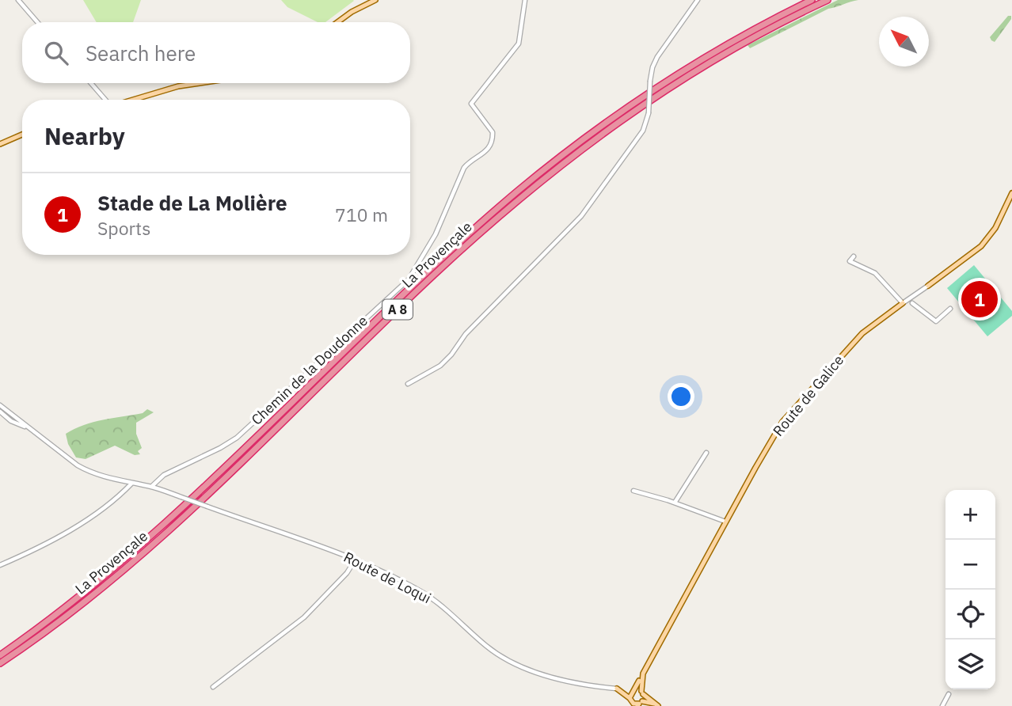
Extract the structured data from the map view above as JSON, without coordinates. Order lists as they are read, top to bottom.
{
  "streets": {
    "highway": ["La Provençale", "A 8"],
    "main road": ["Route de Galice"],
    "street": ["Chemin de la Doudonne", "Route de Loqui"]
  },
  "crossings": [
    ["Chemin de la Doudonne", "Route de Loqui"]
  ],
  "north": "top left",
  "page": {
    "search": "Search here",
    "heading": "Nearby",
    "list": [
      {
        "mark": "1",
        "name": "Stade de La Molière",
        "note": "Sports",
        "value": "710 m"
      }
    ],
    "pins": "1",
    "map_buttons": ["+", "−"]
  }
}
